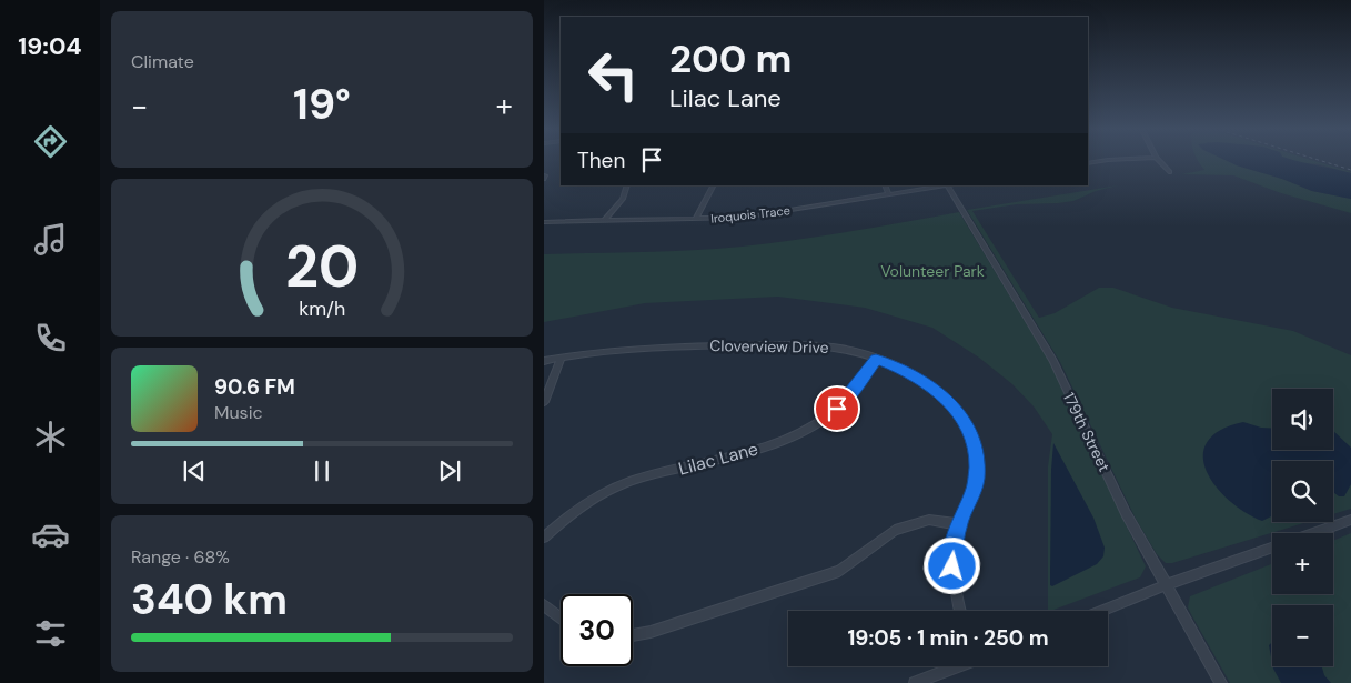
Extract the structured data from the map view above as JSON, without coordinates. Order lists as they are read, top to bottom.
{
  "streets": {
    "street": [
      "Iroquois Trace",
      "Cloverview Drive",
      "179th Street",
      "Lilac Lane"
    ]
  },
  "crossings": [
    ["Iroquois Trace", "179th Street"],
    ["Cloverview Drive", "Lilac Lane"]
  ],
  "parks": ["Volunteer Park"],
  "page": {
    "tabs": "19:04",
    "tile": [
      "Climate",
      ["Range · 68%", "340 km"]
    ],
    "turn": ["200 m", "Lilac Lane"],
    "heat": ["−", "19°", "+"],
    "then": "Then",
    "song": ["90.6 FM", "Music"],
    "map_buttons": ["+", "−"],
    "limit": "30",
    "trip": "19:05 · 1 min · 250 m",
    "gauge": ["20", "km/h"]
  }
}
